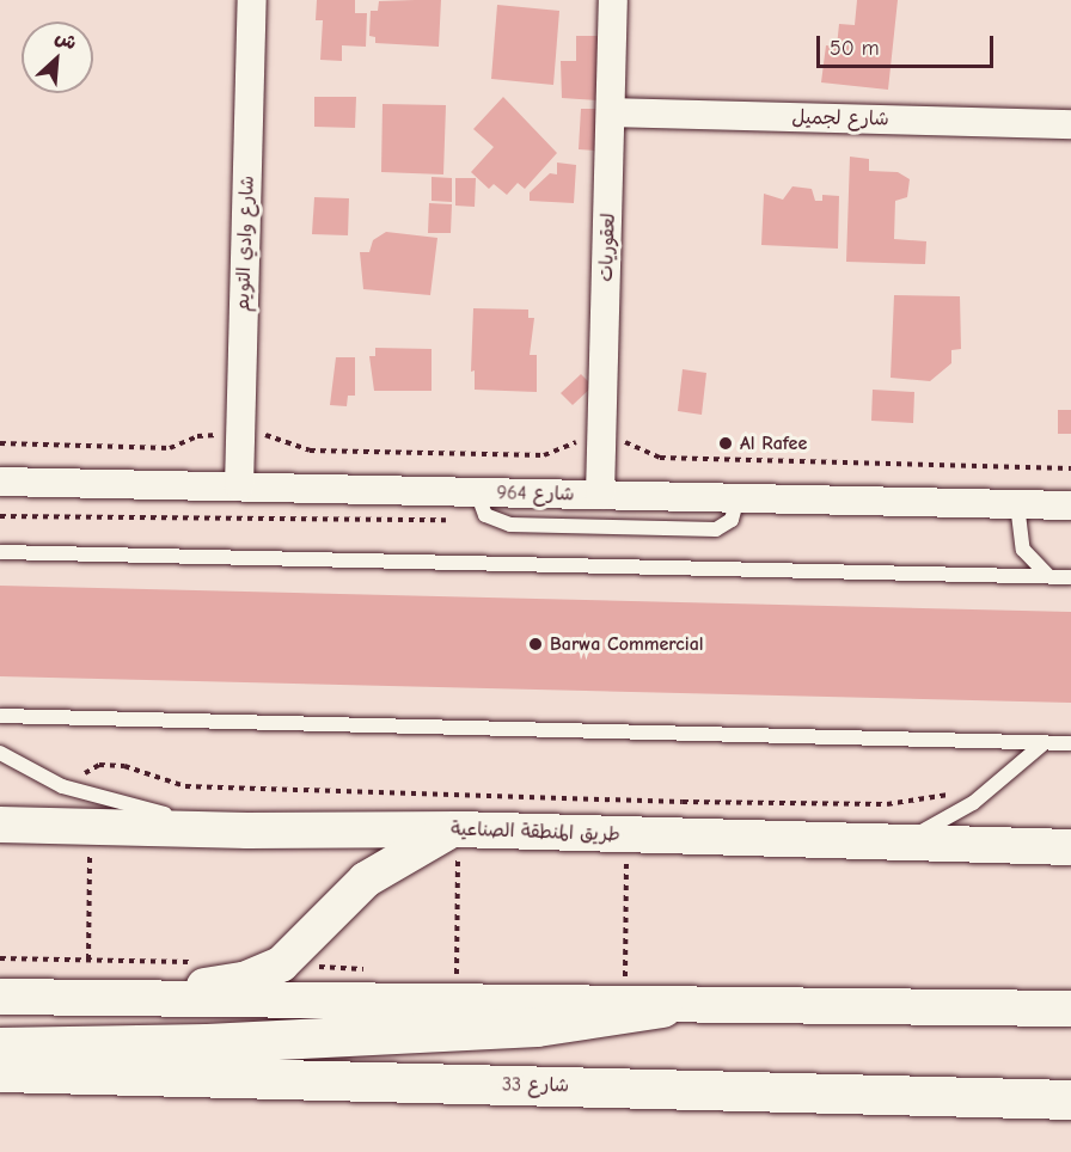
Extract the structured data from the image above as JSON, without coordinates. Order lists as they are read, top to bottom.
{
  "streets": {
    "highway": ["شارع 33"],
    "street": [
      "شارع لجميل",
      "شارع وادي التويم",
      "لعقوريات",
      "شارع 964",
      "طريق المنطقة الصناعية"
    ]
  },
  "crossings": [
    ["شارع لجميل", "لعقوريات"],
    ["شارع وادي التويم", "شارع 964"],
    ["لعقوريات", "شارع 964"]
  ],
  "places": ["Al Rafee", "Barwa Commercial"],
  "scale_bar": "50 m",
  "north": "top right"
}
